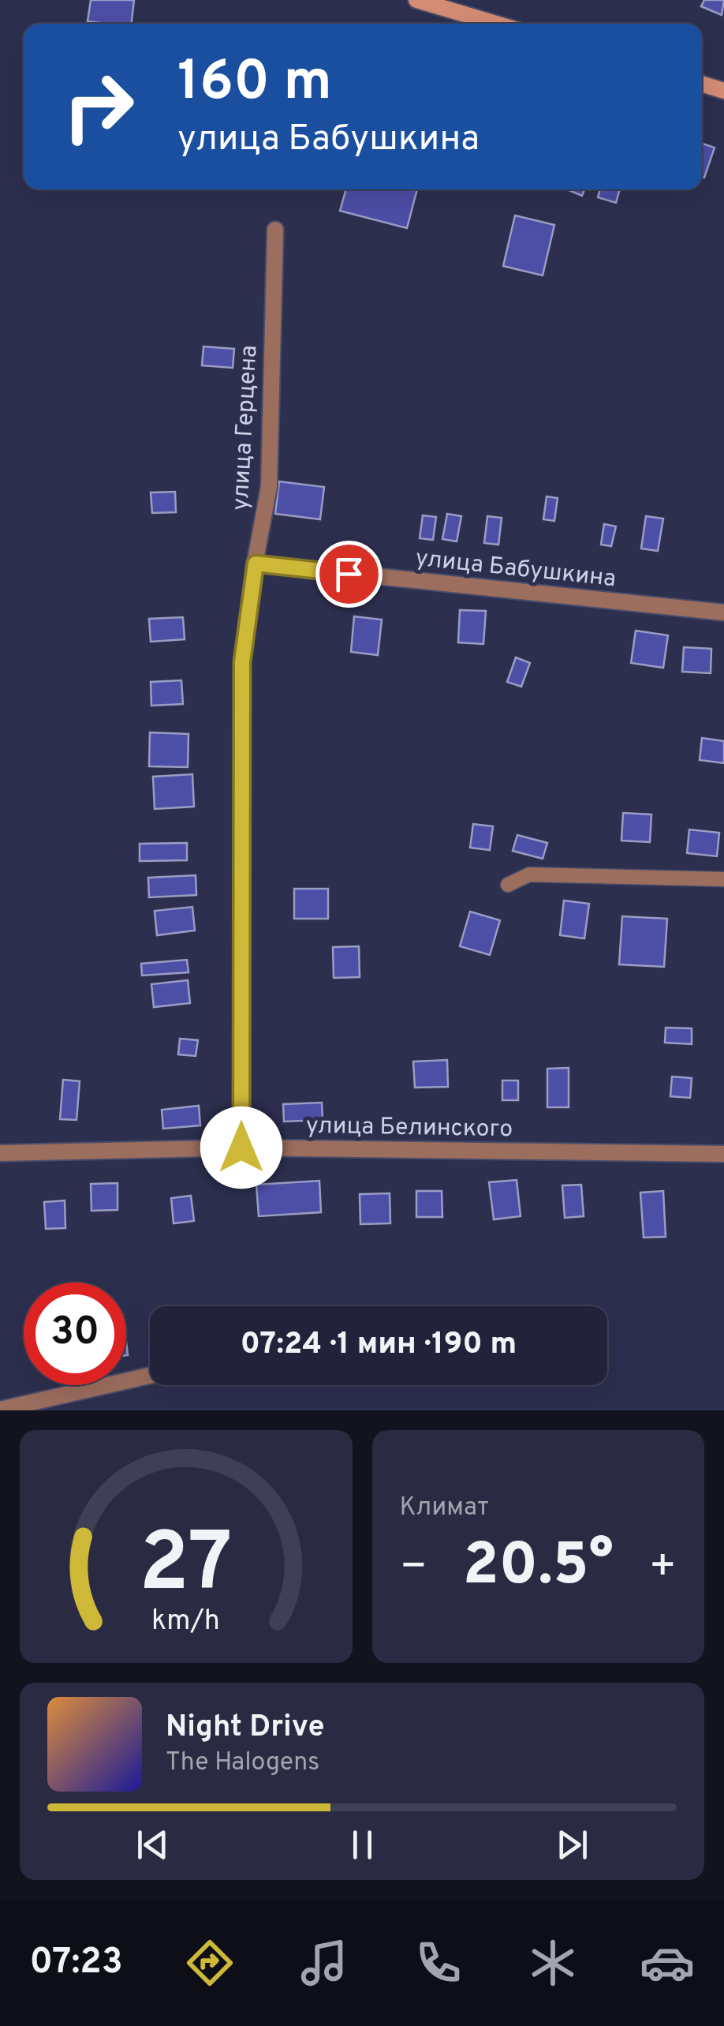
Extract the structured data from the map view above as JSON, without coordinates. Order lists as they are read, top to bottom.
{
  "streets": {
    "street": ["улица Герцена", "улица Бабушкина", "улица Белинского"]
  },
  "crossings": [
    ["улица Герцена", "улица Бабушкина"],
    ["улица Герцена", "улица Белинского"]
  ],
  "page": {
    "turn": ["160 m", "улица Бабушкина"],
    "limit": "30",
    "trip": "07:24 · 1 мин · 190 m",
    "tile": "Климат",
    "heat": ["−", "20.5°", "+"],
    "song": ["Night Drive", "The Halogens"],
    "tabs": "07:23",
    "gauge": ["27", "km/h"]
  }
}
